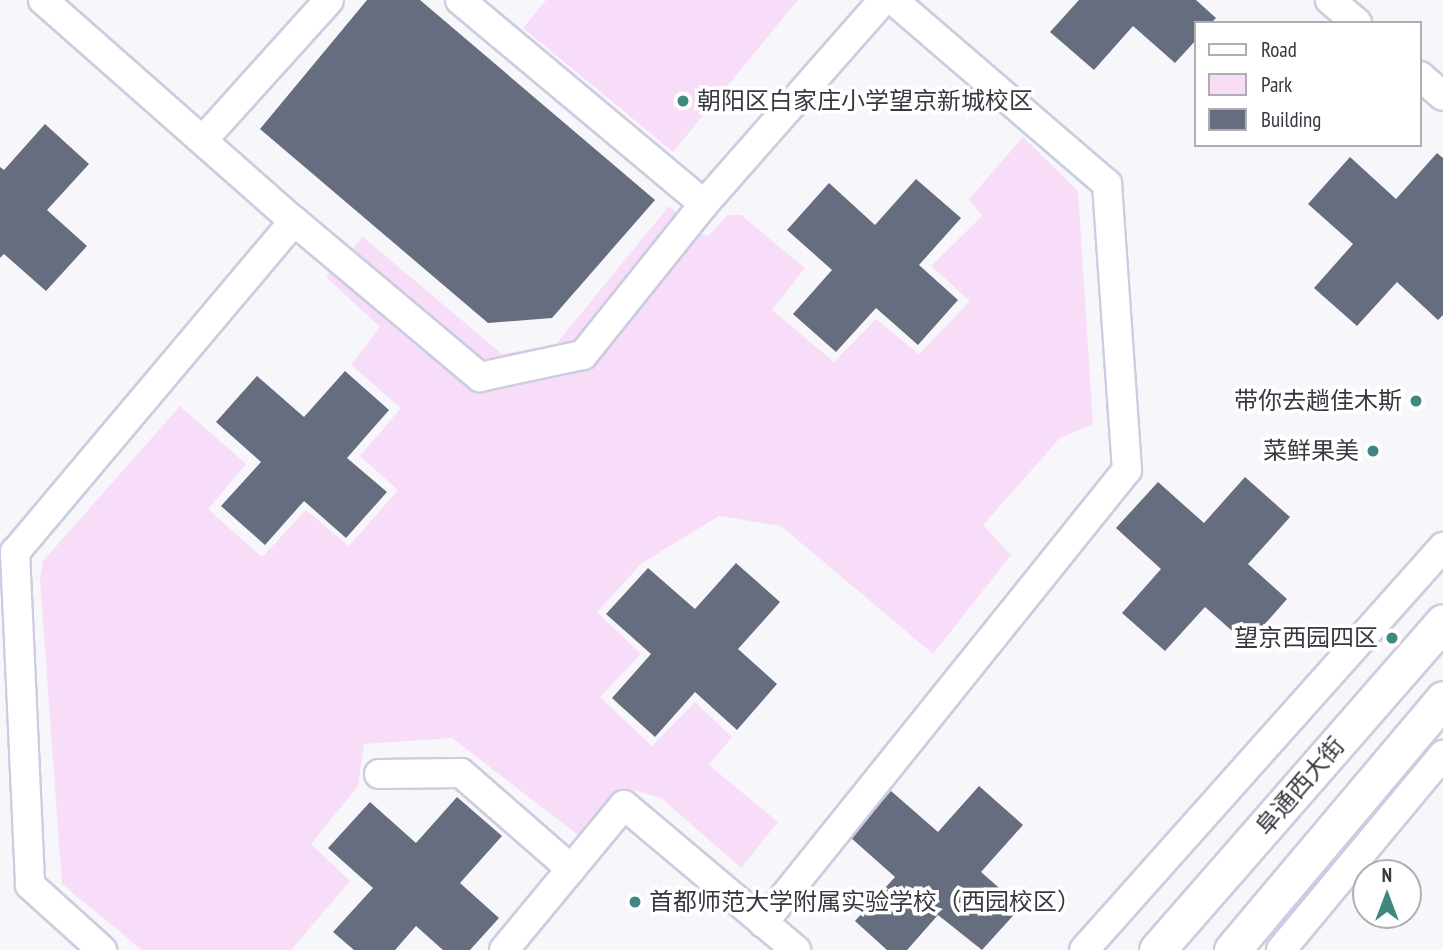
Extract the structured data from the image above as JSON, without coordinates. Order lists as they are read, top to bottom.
{
  "streets": {
    "main road": ["阜通西大街"]
  },
  "places": [
    "朝阳区白家庄小学望京新城校区",
    "带你去趟佳木斯",
    "菜鲜果美",
    "望京西园四区",
    "首都师范大学附属实验学校（西园校区）"
  ],
  "legend": ["Road", "Park", "Building"],
  "north": "top"
}
